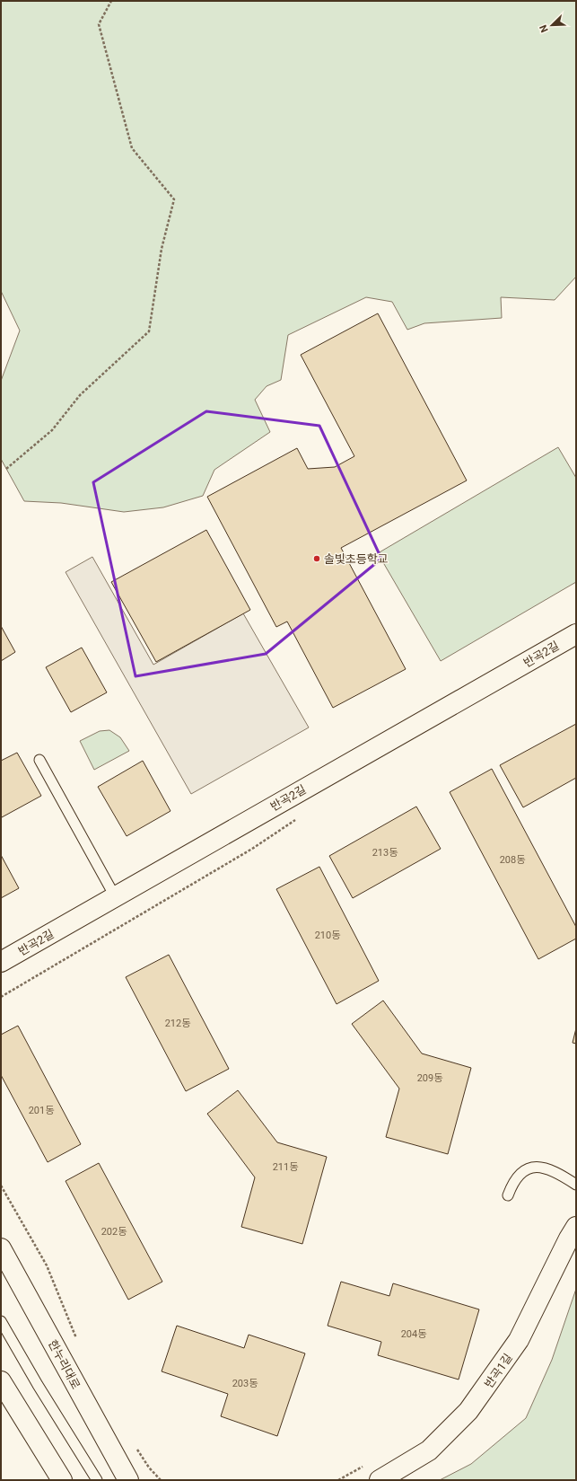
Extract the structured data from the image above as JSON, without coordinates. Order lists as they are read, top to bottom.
{
  "streets": {
    "street": ["반곡2길", "한누리대로", "반곡1길"]
  },
  "places": ["솔빛초등학교"],
  "house_numbers": [
    "213동",
    "208동",
    "210동",
    "212동",
    "209동",
    "201동",
    "211동",
    "202동",
    "204동",
    "203동"
  ],
  "north": "bottom left"
}
